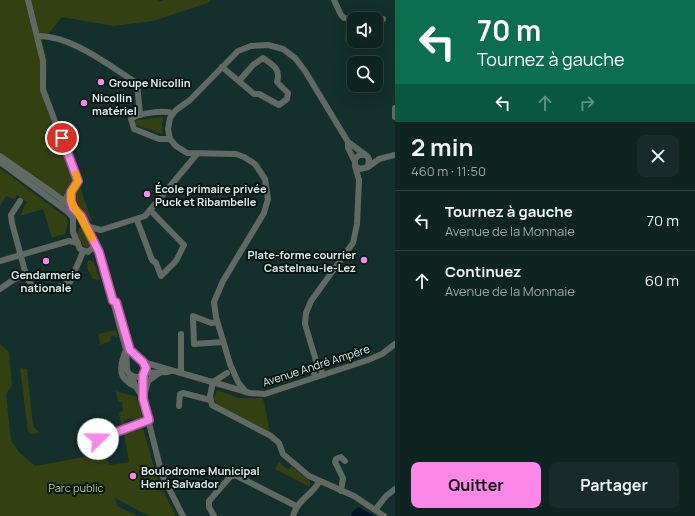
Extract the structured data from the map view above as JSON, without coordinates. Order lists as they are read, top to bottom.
{
  "streets": {
    "street": ["Avenue André Ampère"]
  },
  "parks": ["Parc public"],
  "places": [
    "Groupe Nicollin",
    "Nicollin matériel",
    "École primaire privée Puck et Ribambelle",
    "Plate-forme courrier Castelnau-le-Lez",
    "Gendarmerie nationale",
    "Boulodrome Municipal Henri Salvador"
  ],
  "page": {
    "turn": ["70 m", "Tournez à gauche"],
    "heading": ["2 min", "460 m · 11:50"],
    "list": [
      {
        "name": "Tournez à gauche",
        "note": "Avenue de la Monnaie",
        "value": "70 m"
      },
      {
        "name": "Continuez",
        "note": "Avenue de la Monnaie",
        "value": "60 m"
      }
    ],
    "buttons": ["Quitter", "Partager"]
  }
}
